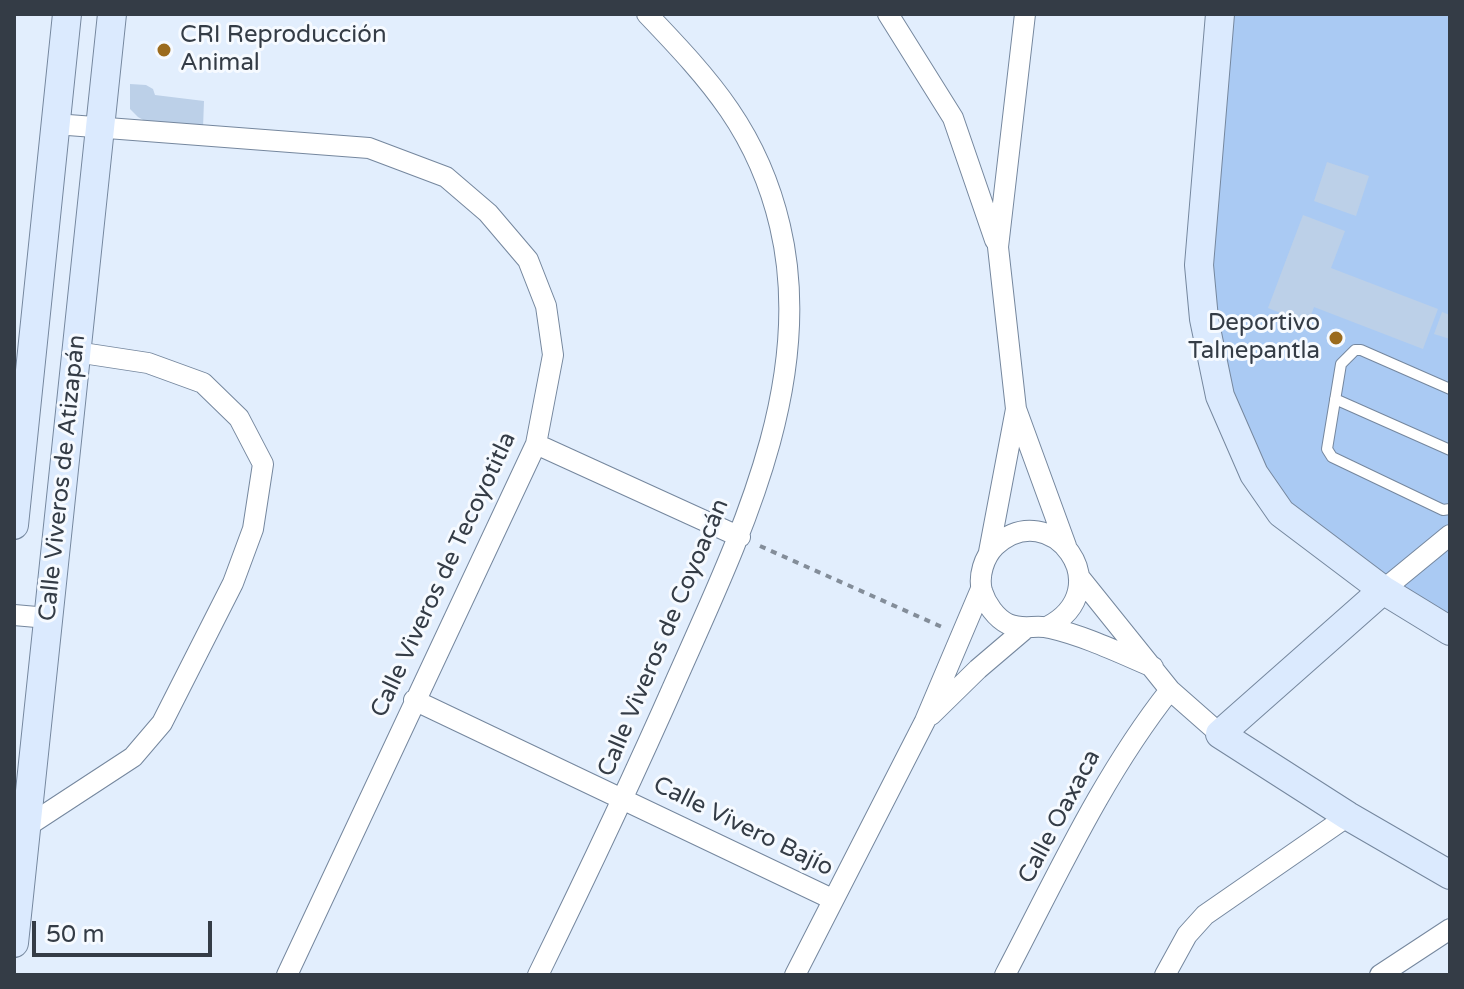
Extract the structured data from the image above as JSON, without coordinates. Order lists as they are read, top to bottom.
{
  "streets": {
    "main road": ["Calle Viveros de Atizapán"],
    "street": [
      "Calle Viveros de Tecoyotitla",
      "Calle Viveros de Coyoacán",
      "Calle Oaxaca",
      "Calle Vivero Bajío"
    ]
  },
  "crossings": [
    ["Calle Viveros de Atizapán", "Calle Viveros de Tecoyotitla"],
    ["Calle Viveros de Tecoyotitla", "Calle Vivero Bajío"],
    ["Calle Viveros de Coyoacán", "Calle Vivero Bajío"]
  ],
  "places": ["CRI Reproducción Animal", "Deportivo Talnepantla"],
  "scale_bar": "50 m"
}
